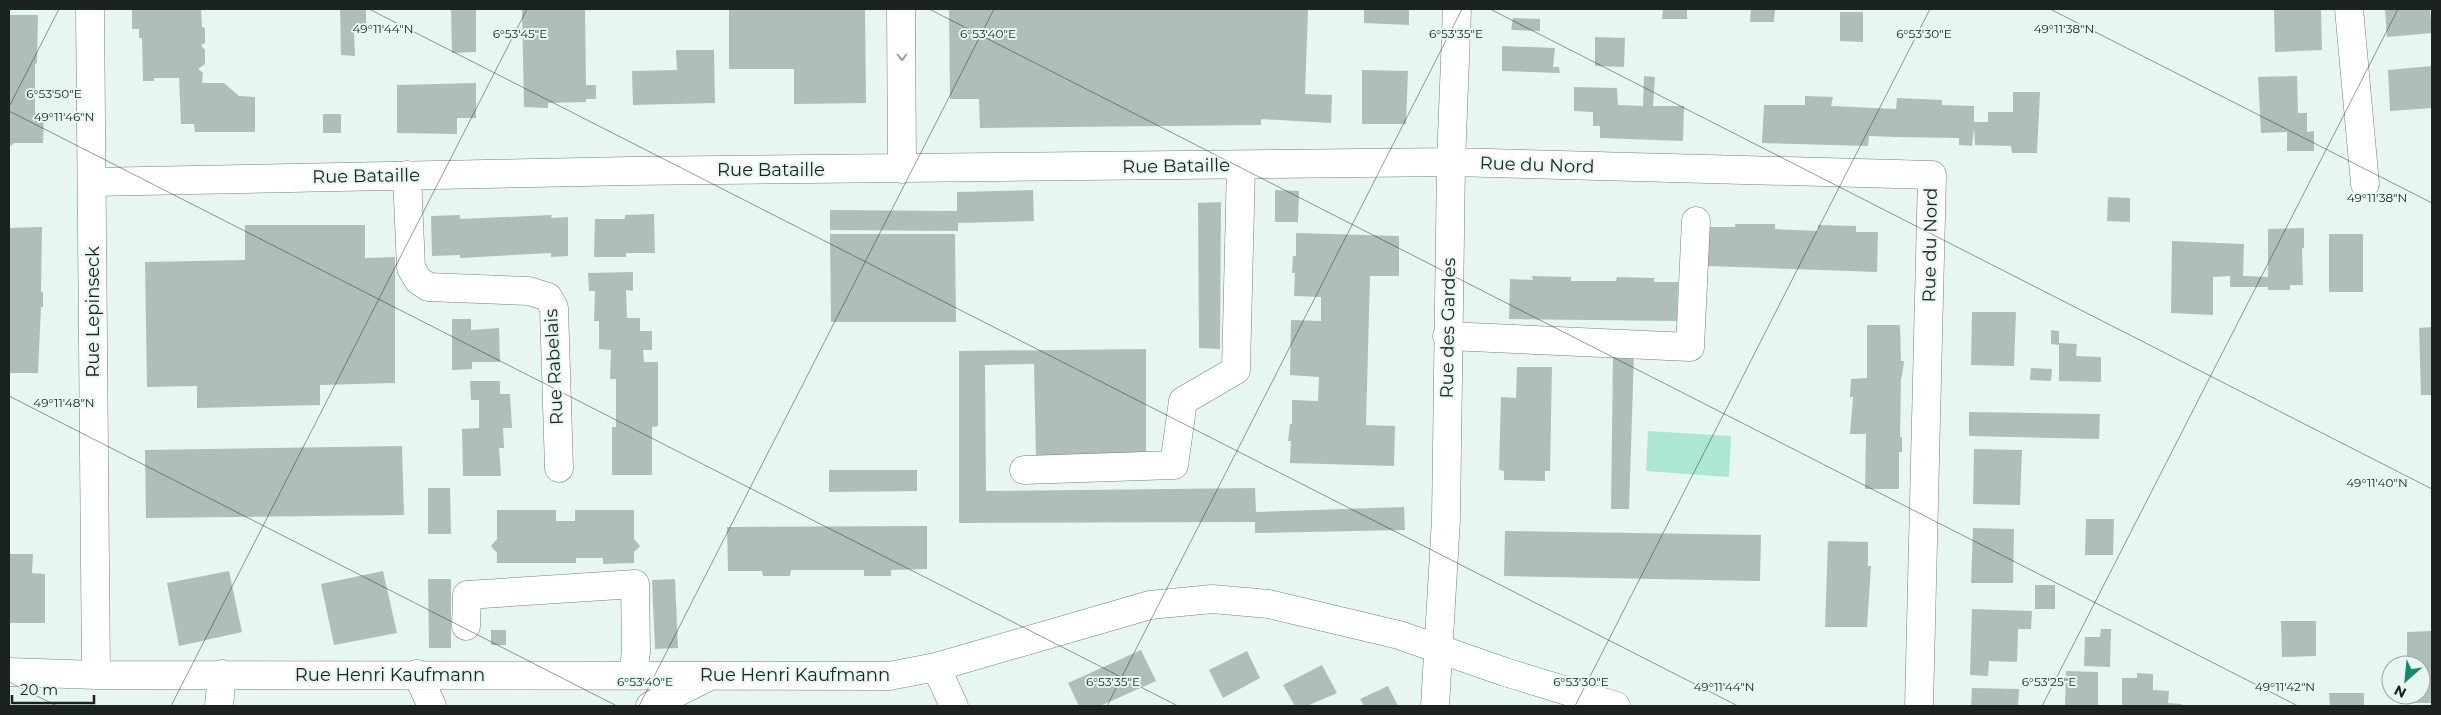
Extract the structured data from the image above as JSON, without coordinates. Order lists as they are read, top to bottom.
{
  "streets": {
    "street": [
      "Rue du Nord",
      "Rue Bataille",
      "Rue Lepinseck",
      "Rue des Gardes",
      "Rue Rabelais",
      "Rue Henri Kaufmann"
    ]
  },
  "crossings": [
    ["Rue du Nord", "Rue Bataille"],
    ["Rue du Nord", "Rue des Gardes"],
    ["Rue Bataille", "Rue Lepinseck"],
    ["Rue Bataille", "Rue des Gardes"],
    ["Rue Bataille", "Rue Rabelais"],
    ["Rue Lepinseck", "Rue Henri Kaufmann"],
    ["Rue des Gardes", "Rue Henri Kaufmann"]
  ],
  "scale_bar": "20 m",
  "north": "bottom left",
  "coordinates": [
    "49°11'44\"N",
    "49°11'38\"N",
    "6°53'45\"E",
    "6°53'40\"E",
    "6°53'35\"E",
    "6°53'30\"E",
    "6°53'50\"E",
    "49°11'46\"N",
    "49°11'48\"N",
    "49°11'40\"N",
    "6°53'25\"E",
    "49°11'42\"N"
  ]
}
